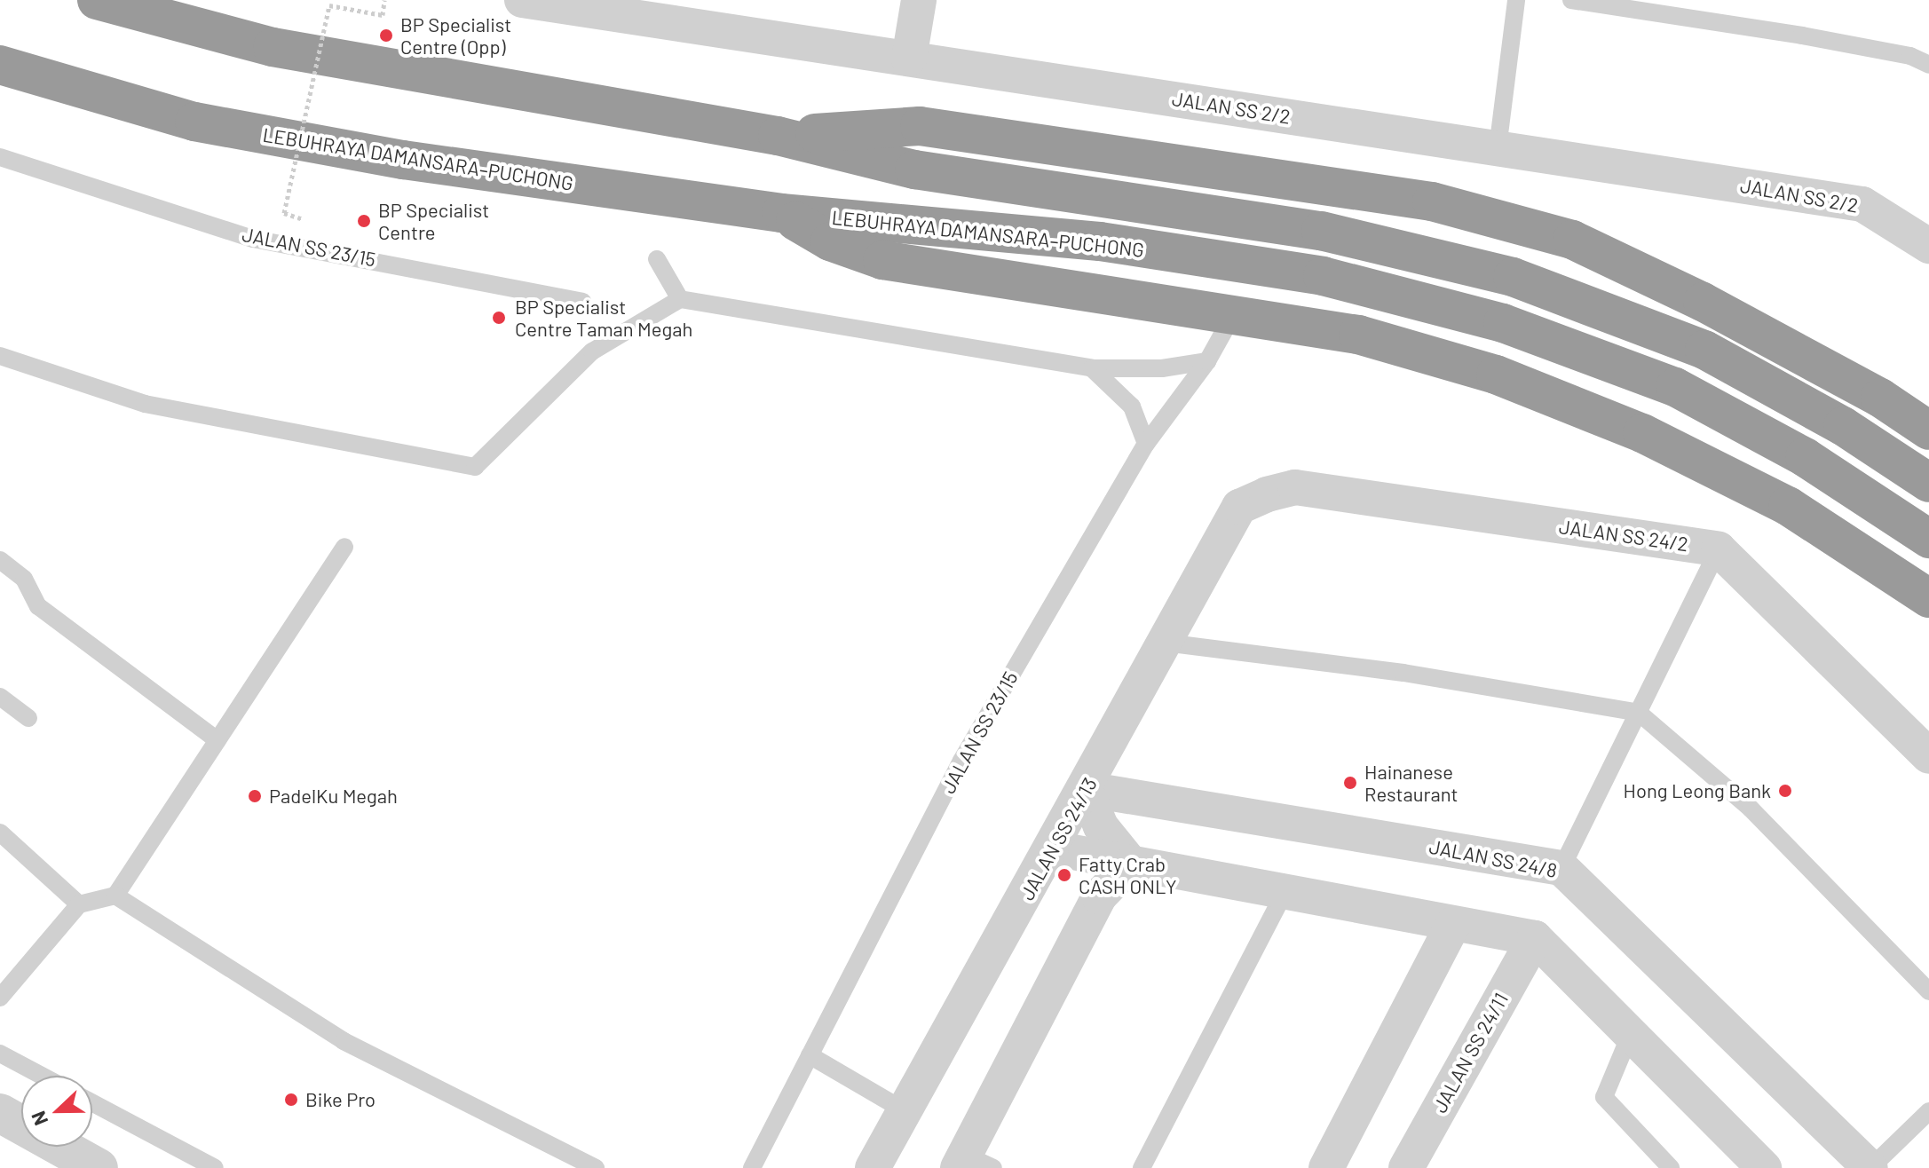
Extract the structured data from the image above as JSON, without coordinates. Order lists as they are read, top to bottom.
{
  "streets": {
    "highway": ["LEBUHRAYA DAMANSARA–PUCHONG"],
    "street": [
      "JALAN SS 2/2",
      "JALAN SS 24/2",
      "JALAN SS 24/13",
      "JALAN SS 24/8",
      "JALAN SS 24/11"
    ],
    "lane": ["JALAN SS 23/15"]
  },
  "crossings": [
    ["JALAN SS 24/2", "JALAN SS 24/13"],
    ["JALAN SS 24/13", "JALAN SS 24/8"]
  ],
  "places": [
    "BP Specialist Centre (Opp)",
    "BP Specialist Centre",
    "BP Specialist Centre Taman Megah",
    "Hainanese Restaurant",
    "Hong Leong Bank",
    "PadelKu Megah",
    "Fatty Crab CASH ONLY",
    "Bike Pro"
  ],
  "north": "left"
}
